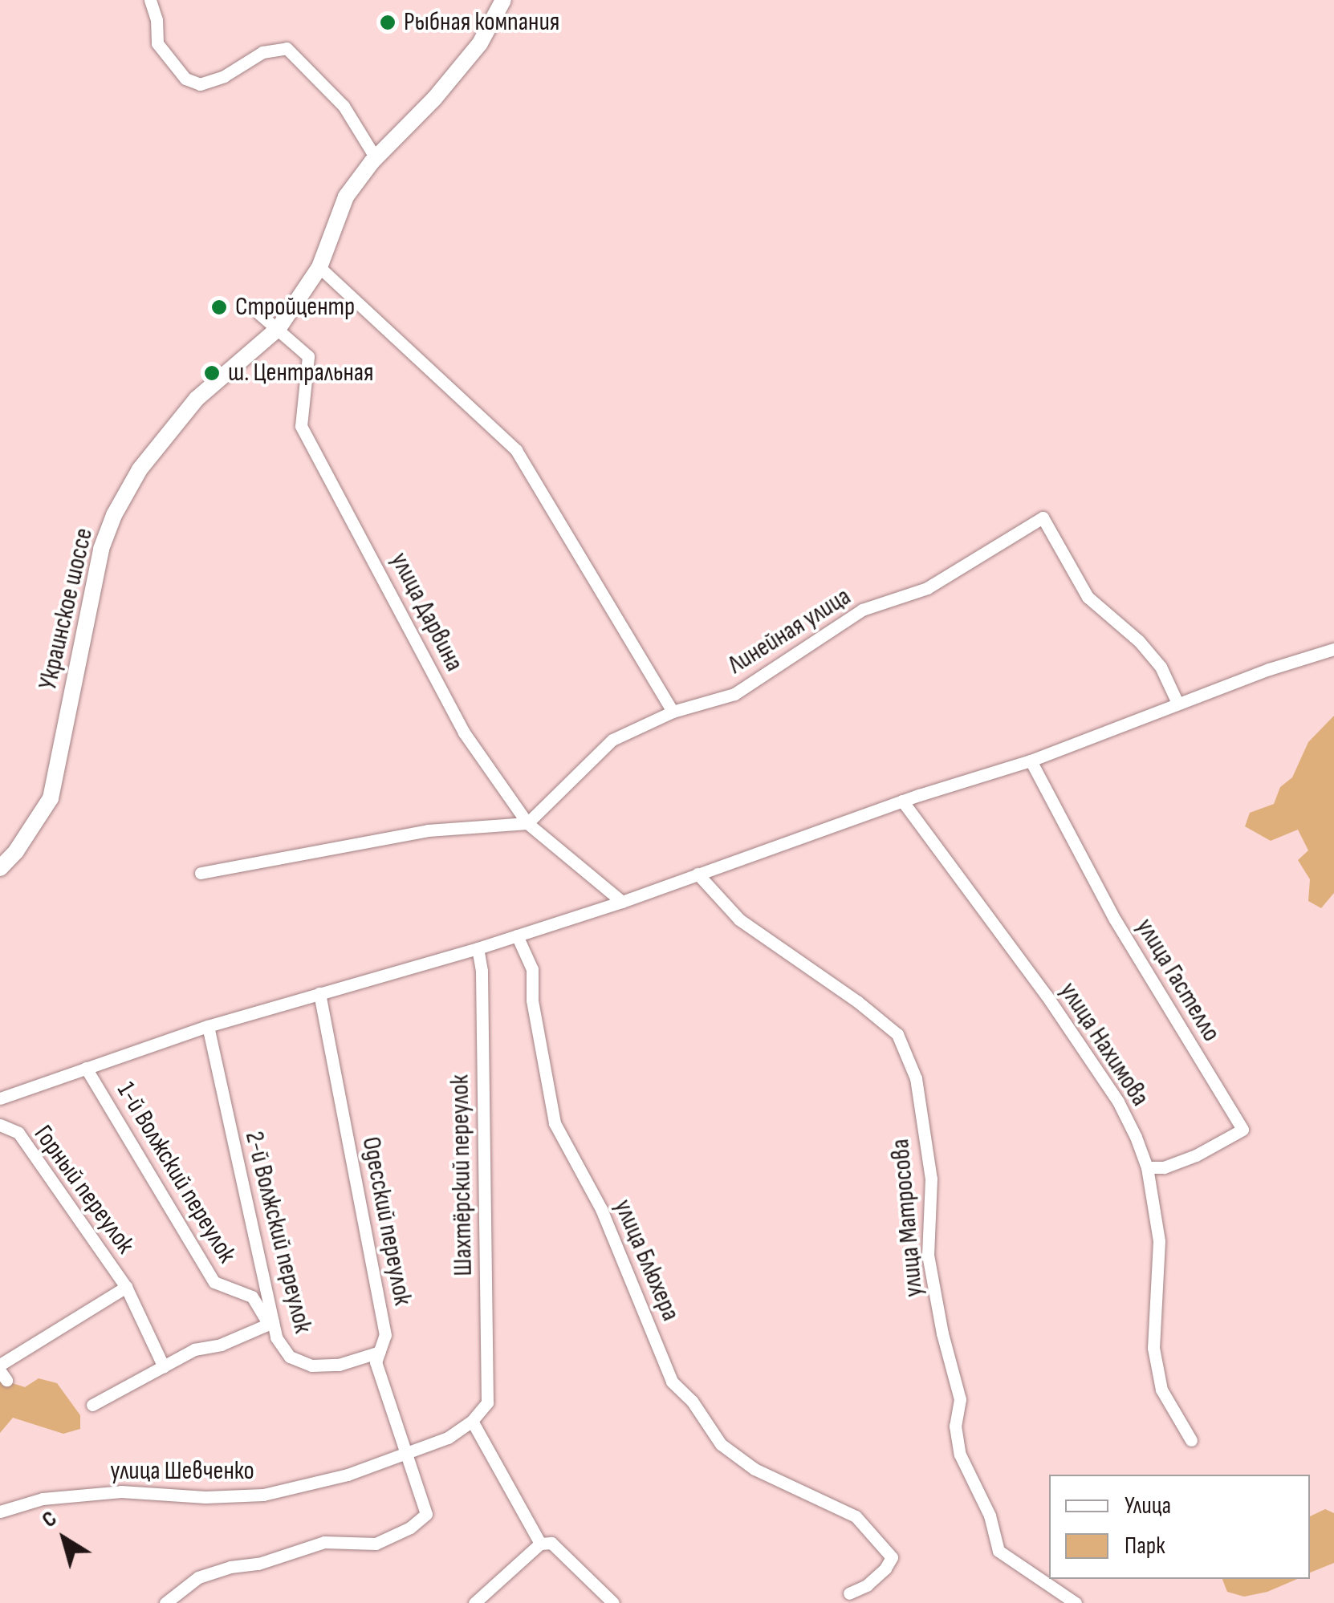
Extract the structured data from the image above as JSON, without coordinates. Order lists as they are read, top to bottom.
{
  "streets": {
    "highway": ["Украинское шоссе"],
    "street": [
      "улица Дарвина",
      "Линейная улица",
      "улица Гастелло",
      "улица Нахимова",
      "1-й Волжский переулок",
      "Шахтёрский переулок",
      "Горный переулок",
      "улица Матросова",
      "Одесский переулок",
      "2-й Волжский переулок",
      "улица Блюхера",
      "улица Шевченко"
    ]
  },
  "crossings": [
    ["Украинское шоссе", "улица Дарвина"],
    ["улица Дарвина", "Линейная улица"],
    ["улица Гастелло", "улица Нахимова"],
    ["1-й Волжский переулок", "2-й Волжский переулок"],
    ["Шахтёрский переулок", "улица Шевченко"],
    ["Одесский переулок", "2-й Волжский переулок"],
    ["Одесский переулок", "улица Шевченко"]
  ],
  "places": ["Рыбная компания", "Стройцентр", "ш. Центральная"],
  "legend": ["Улица", "Парк"],
  "north": "top left"
}
